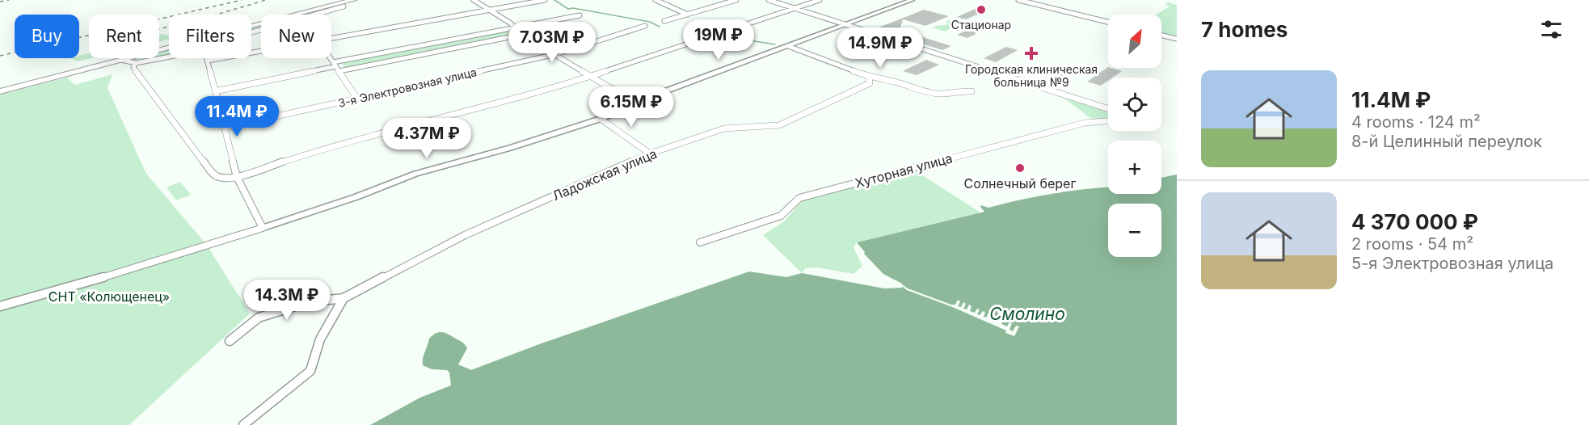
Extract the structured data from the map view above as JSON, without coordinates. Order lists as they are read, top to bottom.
{
  "streets": {
    "street": ["3-я Электровозная улица", "Хуторная улица", "Ладожская улица"]
  },
  "water": ["Смолино"],
  "parks": ["СНТ «Колющенец»"],
  "places": {
    "other": ["Стационар", "Солнечный берег"],
    "health": ["Городская клиническая больница №9"]
  },
  "north": "top right",
  "page": {
    "heading": "7 homes",
    "map_buttons": ["+", "−"],
    "chip": [
      "Buy",
      "Rent",
      "Filters",
      "New"
    ],
    "price": [
      "19M ₽",
      "7.03M ₽",
      "14.9M ₽",
      "6.15M ₽",
      "11.4M ₽",
      "4.37M ₽",
      "14.3M ₽"
    ],
    "list": [
      {
        "name": "11.4M ₽",
        "note": "4 rooms · 124 m² · 8-й Целинный переулок"
      },
      {
        "name": "4 370 000 ₽",
        "note": "2 rooms · 54 m² · 5-я Электровозная улица"
      }
    ]
  }
}
